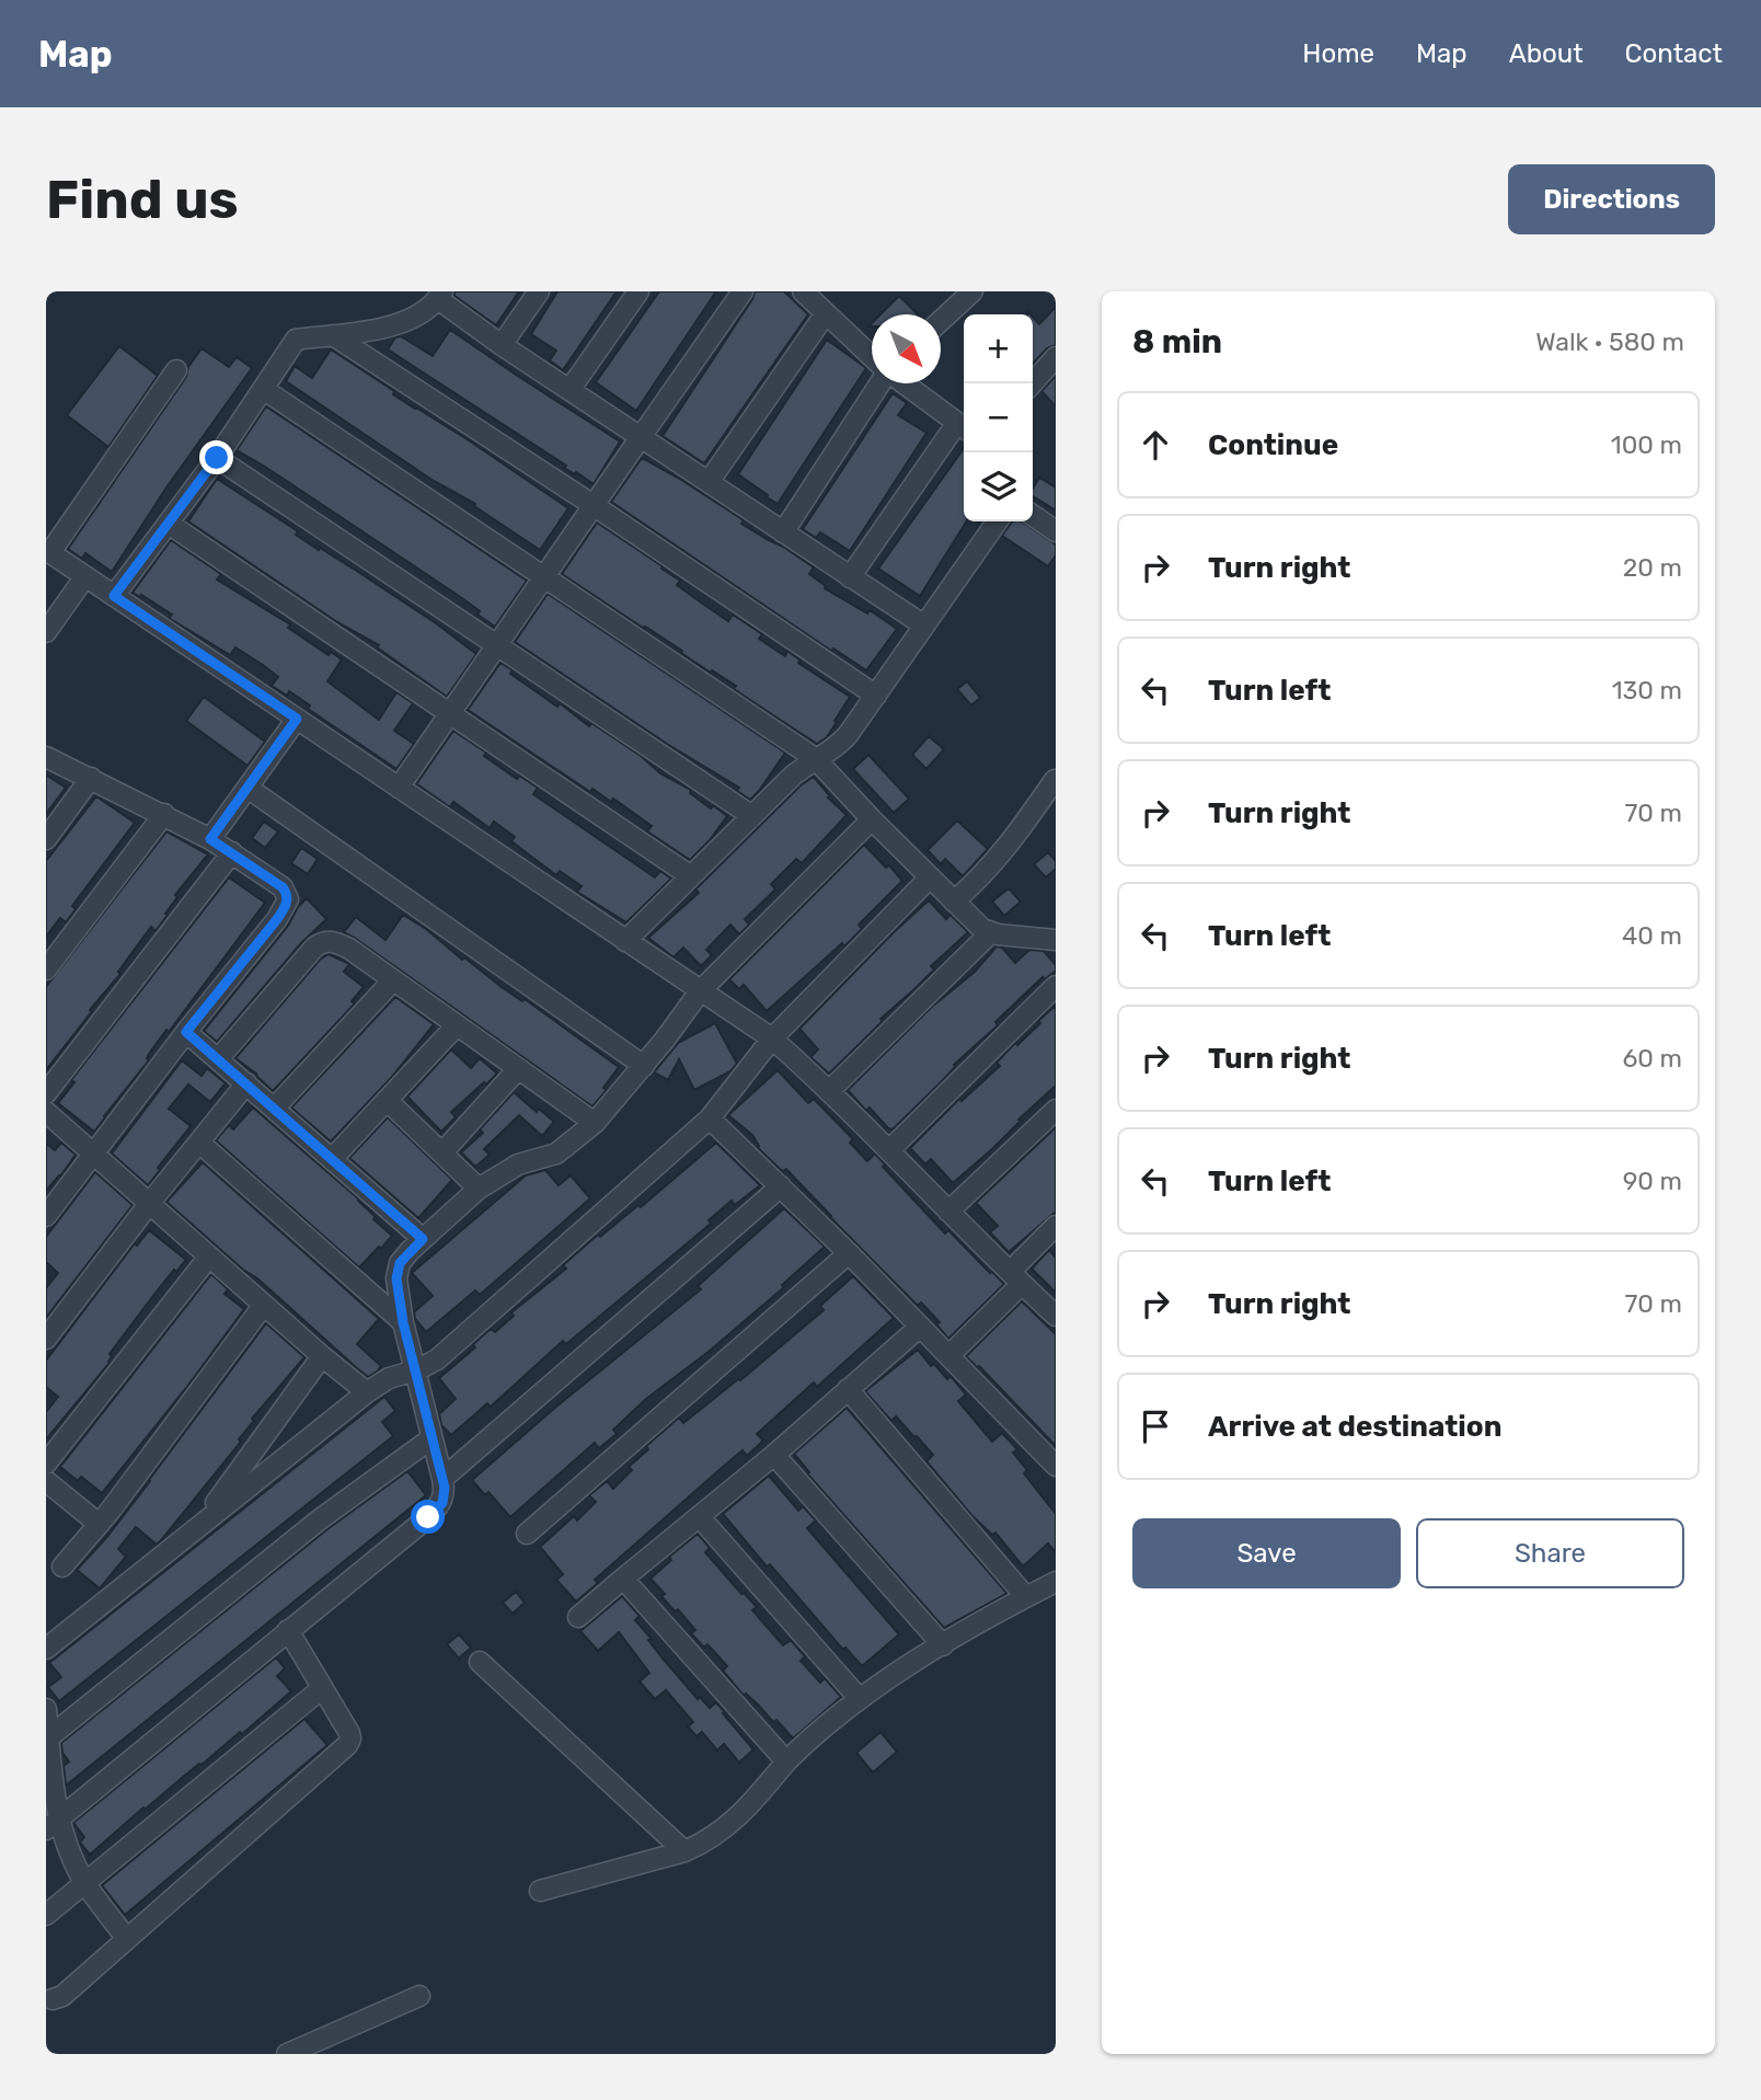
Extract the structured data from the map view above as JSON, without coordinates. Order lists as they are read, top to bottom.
{
  "north": "bottom right",
  "page": {
    "header": "Map",
    "nav": [
      "Home",
      "Map",
      "About",
      "Contact"
    ],
    "buttons": [
      "Directions",
      ["Save", "Share"]
    ],
    "title": "Find us",
    "heading": ["8 min", "Walk · 580 m"],
    "map_buttons": ["+", "−"],
    "list": [
      ["Continue", "100 m"],
      ["Turn right", "20 m"],
      ["Turn left", "130 m"],
      ["Turn right", "70 m"],
      ["Turn left", "40 m"],
      ["Turn right", "60 m"],
      ["Turn left", "90 m"],
      ["Turn right", "70 m"],
      "Arrive at destination"
    ]
  }
}
